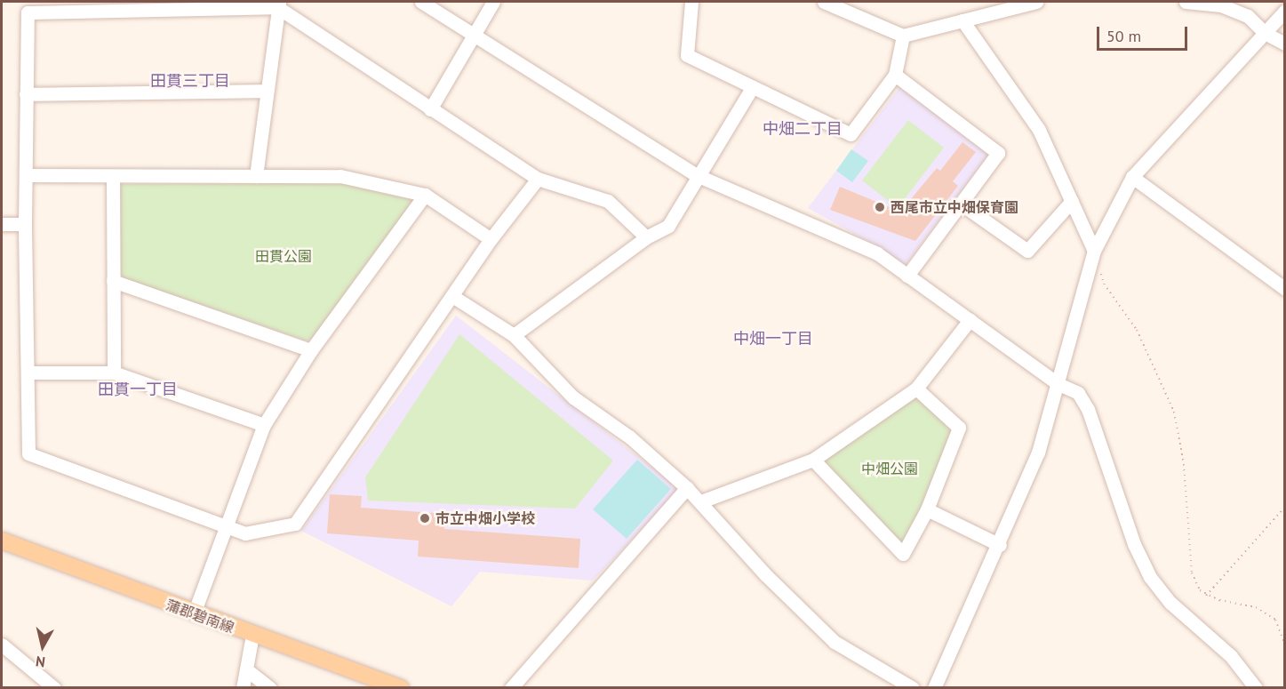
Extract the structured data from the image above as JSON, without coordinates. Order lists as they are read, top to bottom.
{
  "streets": {
    "main road": ["蒲郡碧南線"]
  },
  "districts": [
    "田貫三丁目",
    "中畑二丁目",
    "中畑一丁目",
    "田貫一丁目"
  ],
  "parks": ["田貫公園", "中畑公園"],
  "places": ["西尾市立中畑保育園", "市立中畑小学校"],
  "scale_bar": "50 m",
  "north": "bottom"
}
